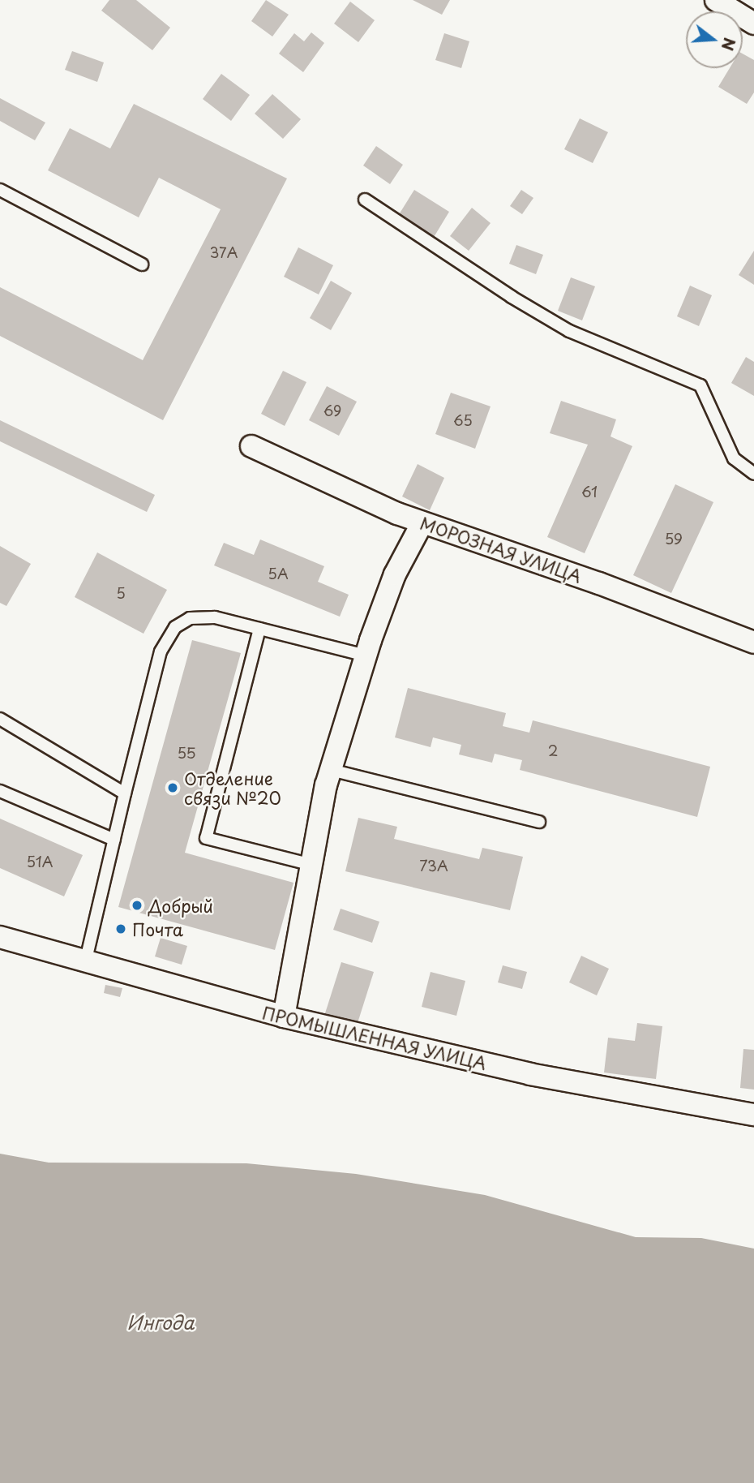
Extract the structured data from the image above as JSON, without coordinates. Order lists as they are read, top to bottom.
{
  "streets": {
    "street": ["МОРОЗНАЯ УЛИЦА", "ПРОМЫШЛЕННАЯ УЛИЦА"]
  },
  "water": ["Ингода"],
  "places": ["Отделение связи №20", "Добрый", "Почта"],
  "house_numbers": [
    "37А",
    "69",
    "65",
    "61",
    "59",
    "5А",
    "5",
    "2",
    "55",
    "51А",
    "73А"
  ],
  "north": "right"
}
